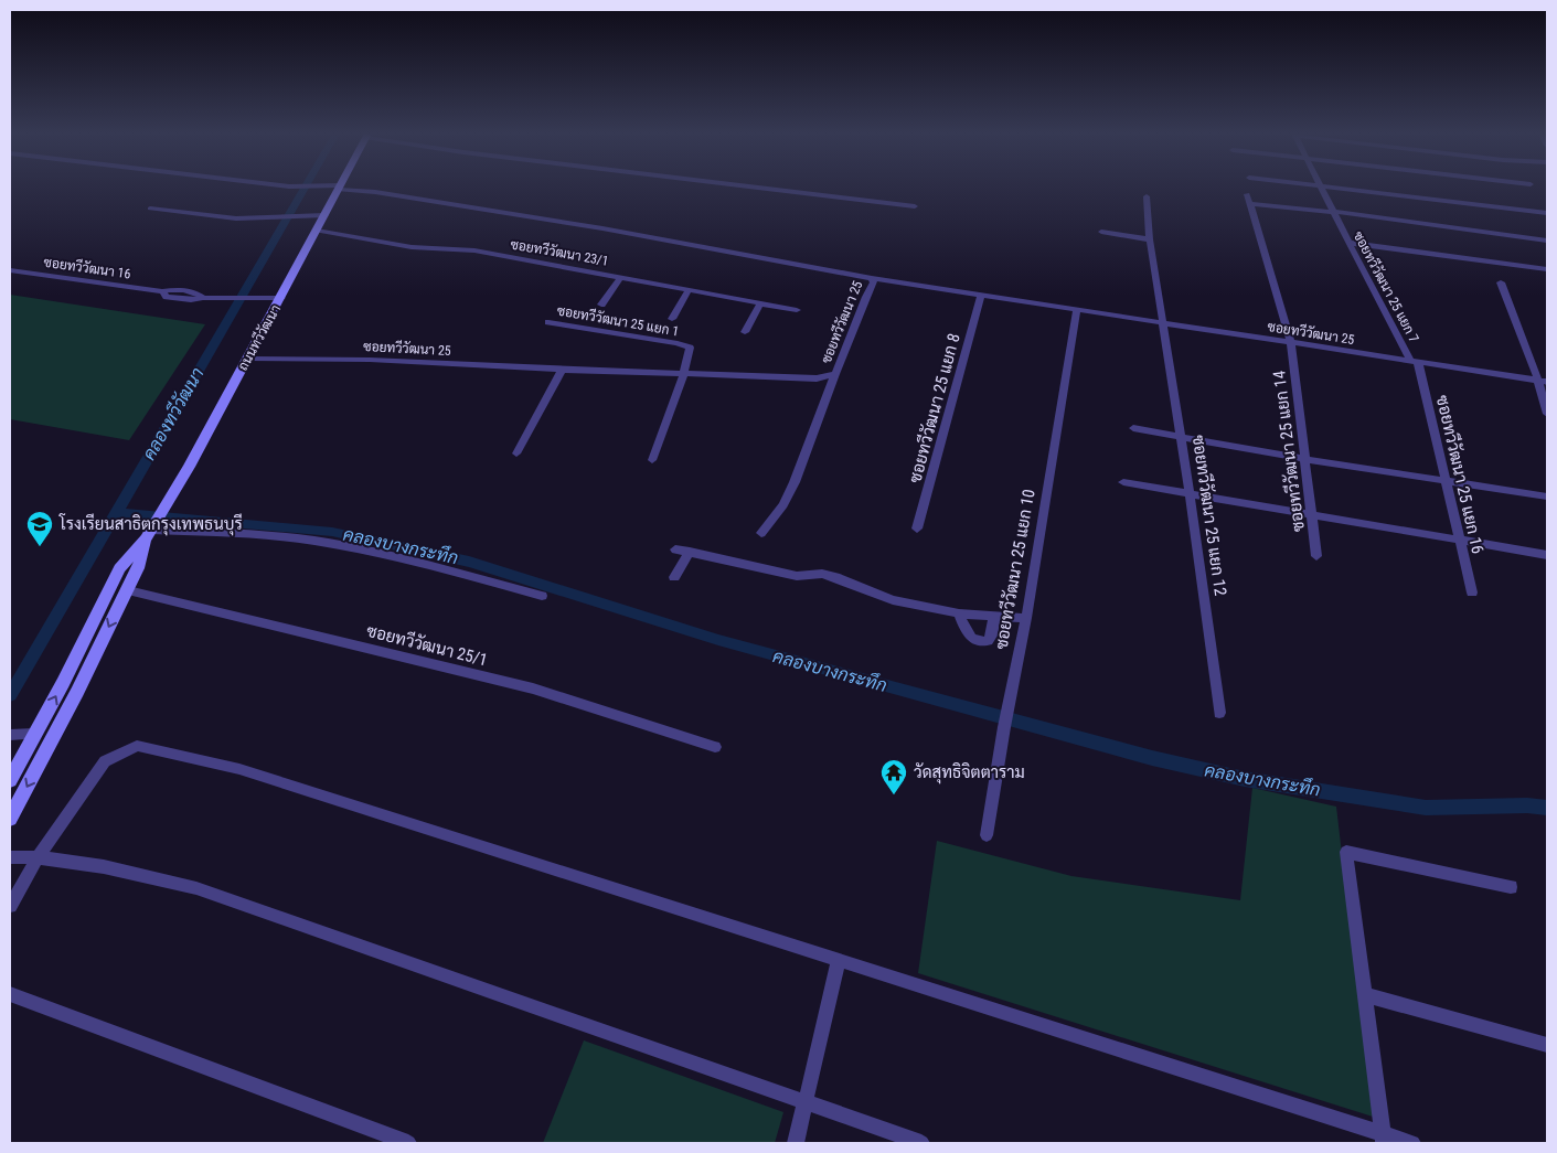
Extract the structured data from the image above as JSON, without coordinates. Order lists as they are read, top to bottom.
{
  "streets": {
    "main road": ["ถนนทวีวัฒนา"],
    "street": [
      "ซอยทวีวัฒนา 23/1",
      "ซอยทวีวัฒนา 16",
      "ซอยทวีวัฒนา 25 แยก 7",
      "ซอยทวีวัฒนา 25 แยก 1",
      "ซอยทวีวัฒนา 25",
      "ซอยทวีวัฒนา 25 แยก 8",
      "ซอยทวีวัฒนา 25 แยก 14",
      "ซอยทวีวัฒนา 25 แยก 16",
      "ซอยทวีวัฒนา 25 แยก 12",
      "ซอยทวีวัฒนา 25 แยก 10",
      "ซอยทวีวัฒนา 25/1"
    ]
  },
  "crossings": [
    ["ซอยทวีวัฒนา 23/1", "ถนนทวีวัฒนา"],
    ["ซอยทวีวัฒนา 16", "ถนนทวีวัฒนา"],
    ["ซอยทวีวัฒนา 25 แยก 7", "ซอยทวีวัฒนา 25"],
    ["ซอยทวีวัฒนา 25 แยก 7", "ซอยทวีวัฒนา 25 แยก 16"],
    ["ซอยทวีวัฒนา 25 แยก 1", "ซอยทวีวัฒนา 25"],
    ["ซอยทวีวัฒนา 25", "ถนนทวีวัฒนา"],
    ["ซอยทวีวัฒนา 25", "ซอยทวีวัฒนา 25 แยก 8"],
    ["ซอยทวีวัฒนา 25", "ซอยทวีวัฒนา 25 แยก 14"],
    ["ซอยทวีวัฒนา 25", "ซอยทวีวัฒนา 25 แยก 16"],
    ["ซอยทวีวัฒนา 25", "ซอยทวีวัฒนา 25 แยก 12"],
    ["ซอยทวีวัฒนา 25", "ซอยทวีวัฒนา 25 แยก 10"],
    ["ถนนทวีวัฒนา", "ซอยทวีวัฒนา 25/1"]
  ],
  "water": ["คลองทวีวัฒนา", "คลองบางกระทึก"],
  "places": {
    "school or university": ["โรงเรียนสาธิตกรุงเทพธนบุรี"],
    "temple": ["วัดสุทธิจิตตาราม"]
  }
}
